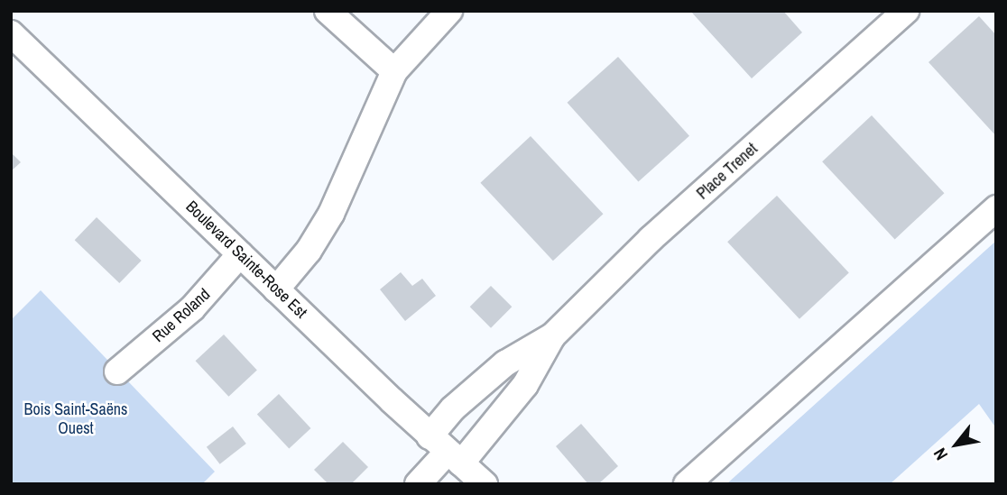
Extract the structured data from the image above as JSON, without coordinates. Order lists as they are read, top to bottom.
{
  "streets": {
    "street": ["Place Trenet", "Boulevard Sainte-Rose Est", "Rue Roland"]
  },
  "crossings": [
    ["Place Trenet", "Boulevard Sainte-Rose Est"],
    ["Boulevard Sainte-Rose Est", "Rue Roland"]
  ],
  "parks": ["Bois Saint-Saëns Ouest"],
  "north": "bottom left"
}
